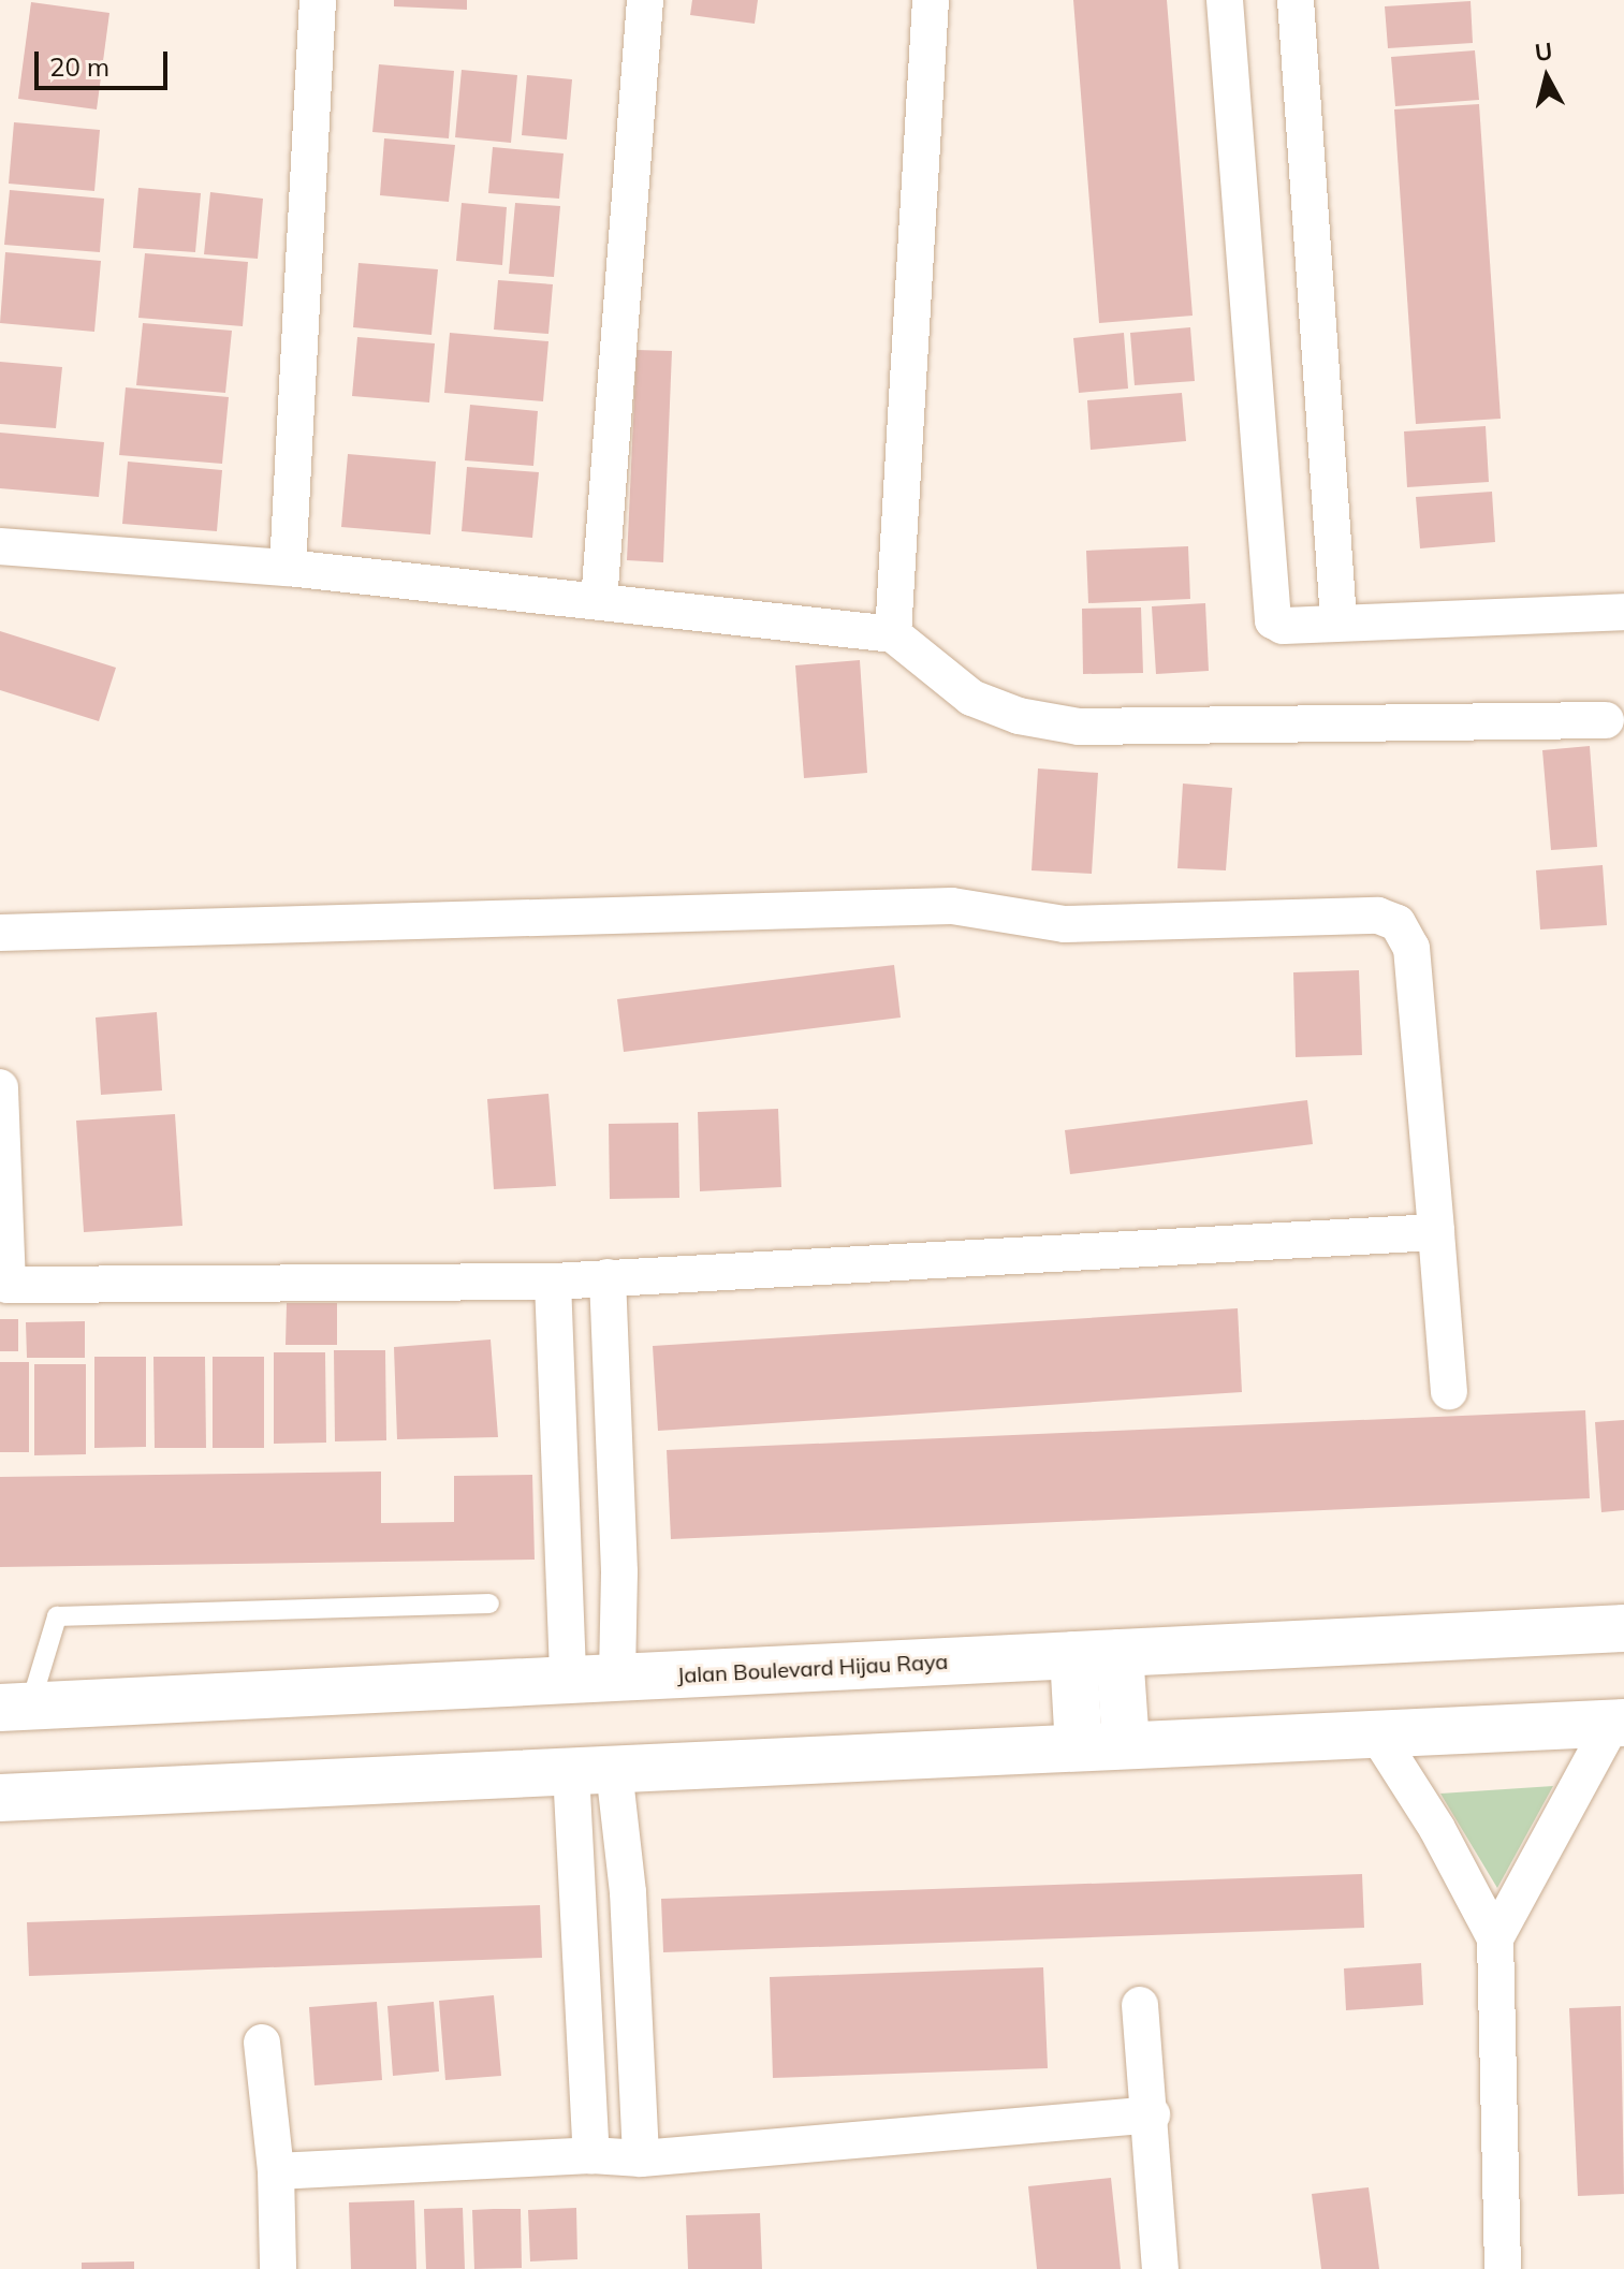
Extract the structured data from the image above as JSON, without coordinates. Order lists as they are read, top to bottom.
{
  "streets": {
    "street": ["Jalan Boulevard Hijau Raya"]
  },
  "scale_bar": "20 m",
  "north": "top"
}
